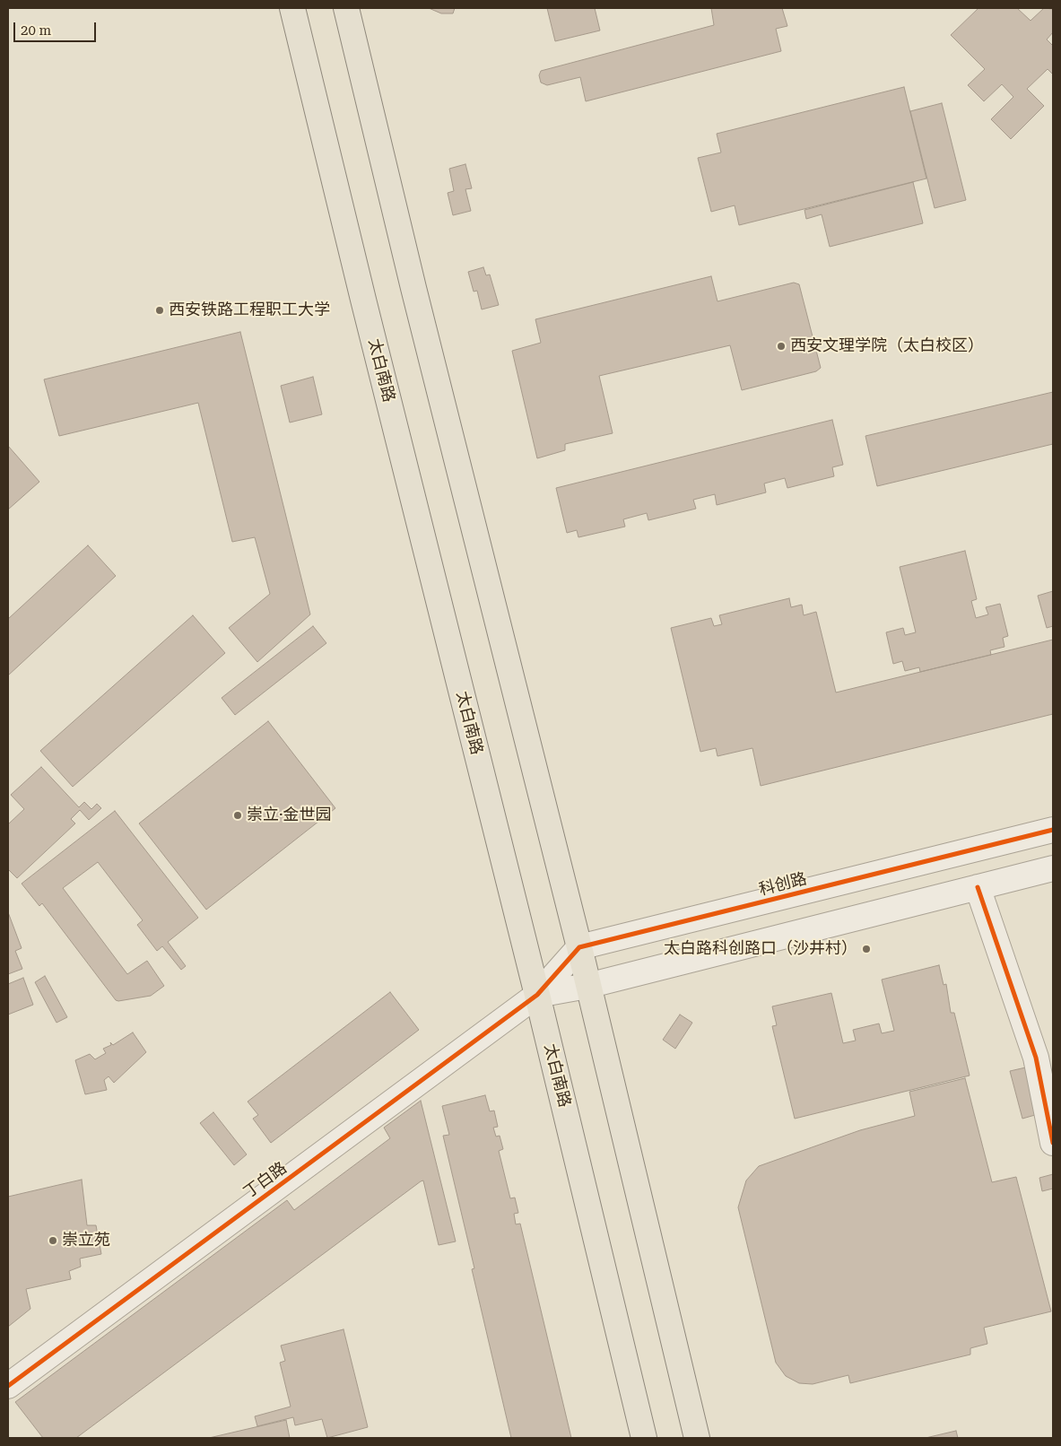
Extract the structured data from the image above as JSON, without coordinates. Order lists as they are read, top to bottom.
{
  "streets": {
    "main road": ["太白南路"],
    "street": ["科创路", "丁白路"]
  },
  "crossings": [
    ["太白南路", "丁白路"]
  ],
  "places": [
    "西安铁路工程职工大学",
    "西安文理学院（太白校区）",
    "崇立·金世园",
    "太白路科创路口（沙井村）",
    "崇立苑"
  ],
  "scale_bar": "20 m"
}
